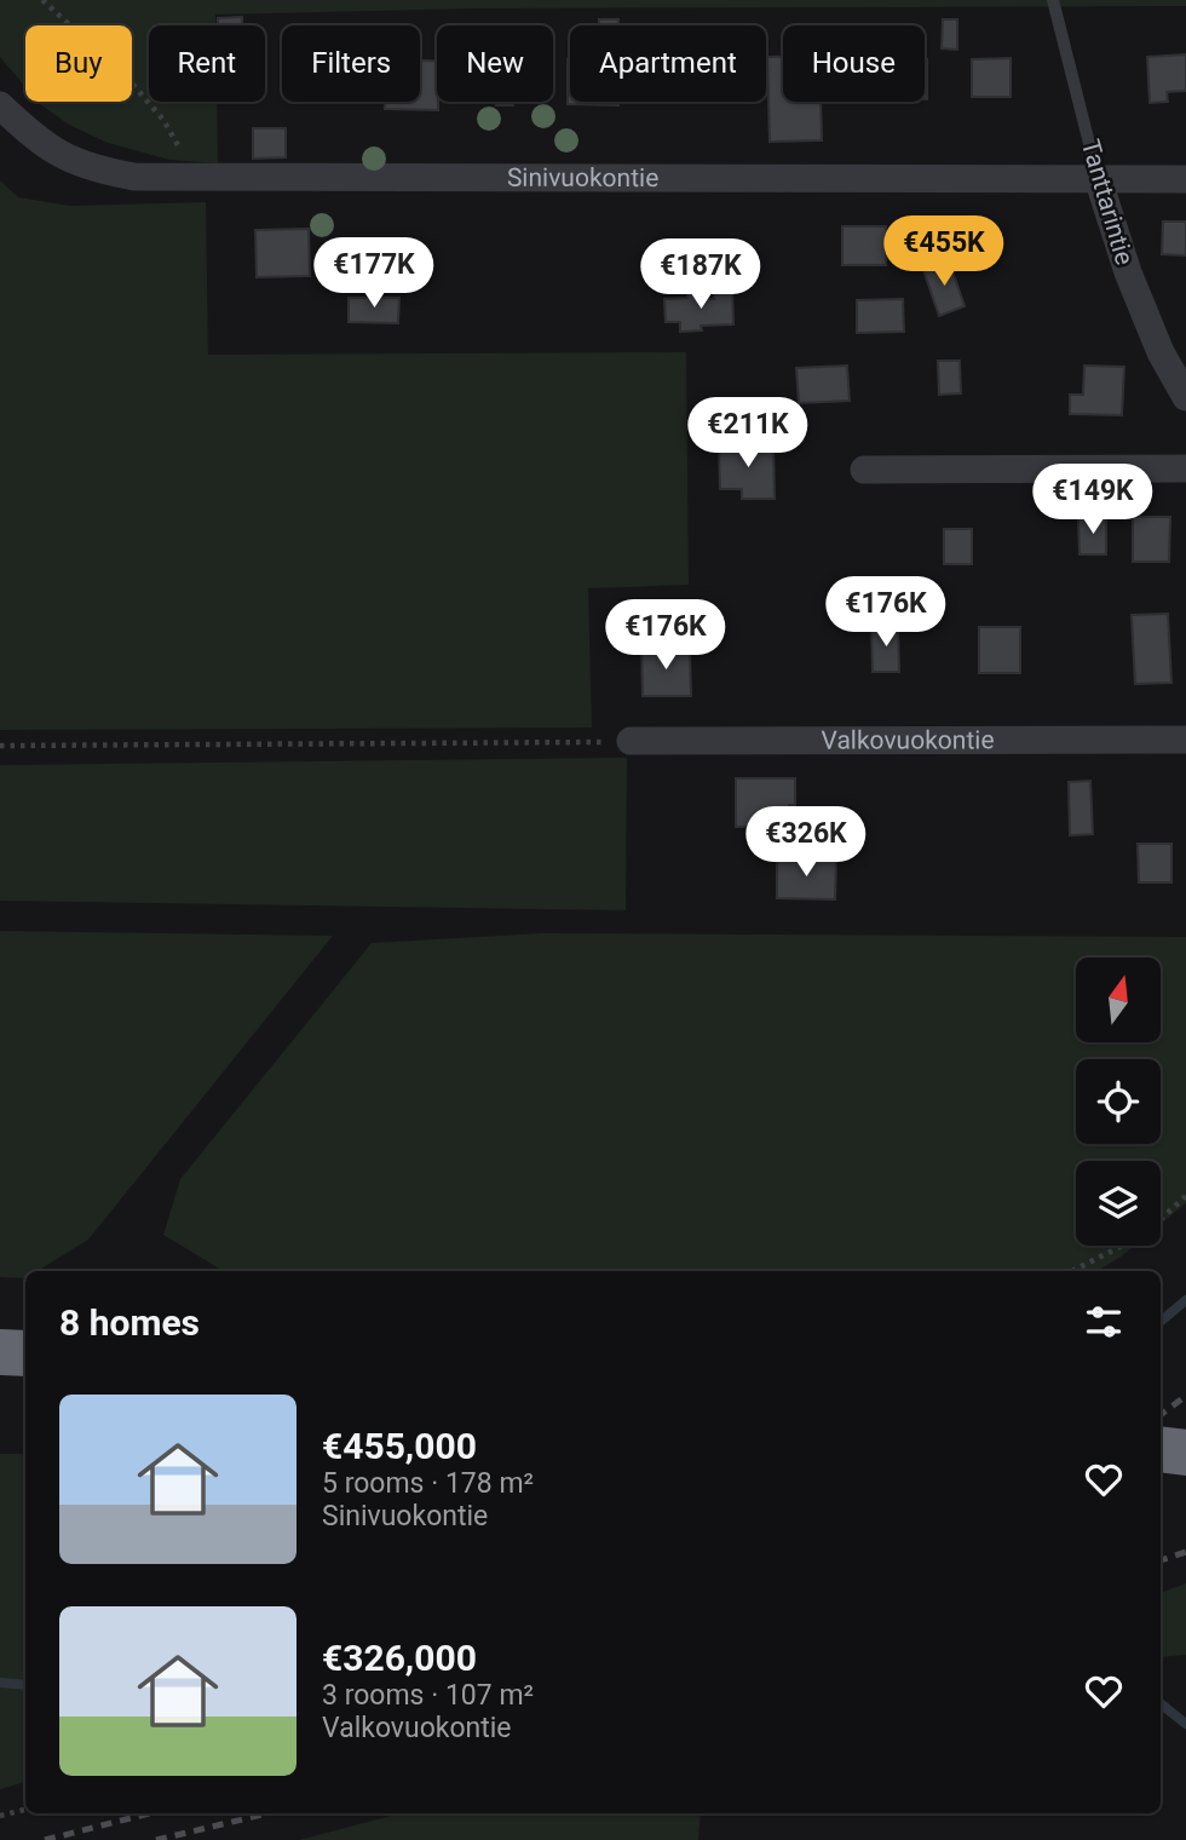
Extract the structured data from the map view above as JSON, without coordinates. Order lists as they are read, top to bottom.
{
  "streets": {
    "street": ["Sinivuokontie", "Tanttarintie", "Valkovuokontie"]
  },
  "crossings": [
    ["Sinivuokontie", "Tanttarintie"]
  ],
  "north": "top",
  "page": {
    "chip": [
      "Buy",
      "Rent",
      "Filters",
      "New",
      "Apartment",
      "House"
    ],
    "price": [
      "€455K",
      "€177K",
      "€187K",
      "€211K",
      "€149K",
      "€176K",
      "€176K",
      "€326K"
    ],
    "heading": "8 homes",
    "list": [
      {
        "name": "€455,000",
        "note": "5 rooms · 178 m² · Sinivuokontie"
      },
      {
        "name": "€326,000",
        "note": "3 rooms · 107 m² · Valkovuokontie"
      }
    ]
  }
}
